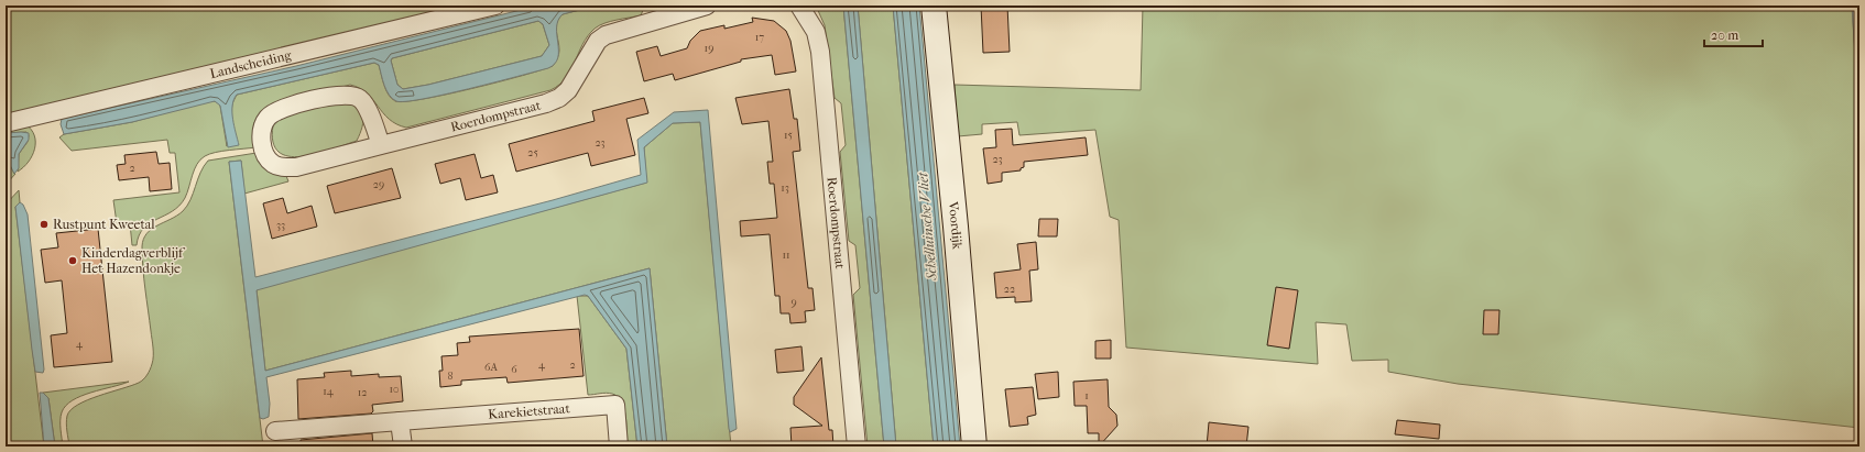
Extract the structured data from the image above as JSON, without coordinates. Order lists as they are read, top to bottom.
{
  "streets": {
    "street": [
      "Landscheiding",
      "Roerdompstraat",
      "Voordijk",
      "Karekietstraat"
    ]
  },
  "water": ["Schelluinsche Vliet"],
  "places": ["Rustpunt Kweetal", "Kinderdagverblijf Het Hazendonkje"],
  "house_numbers": [
    "17",
    "19",
    "15",
    "23",
    "25",
    "23",
    "2",
    "29",
    "13",
    "33",
    "11",
    "22",
    "9",
    "4",
    "4",
    "2",
    "6A",
    "6",
    "8",
    "10",
    "14",
    "12",
    "1"
  ],
  "scale_bar": "20 m"
}
